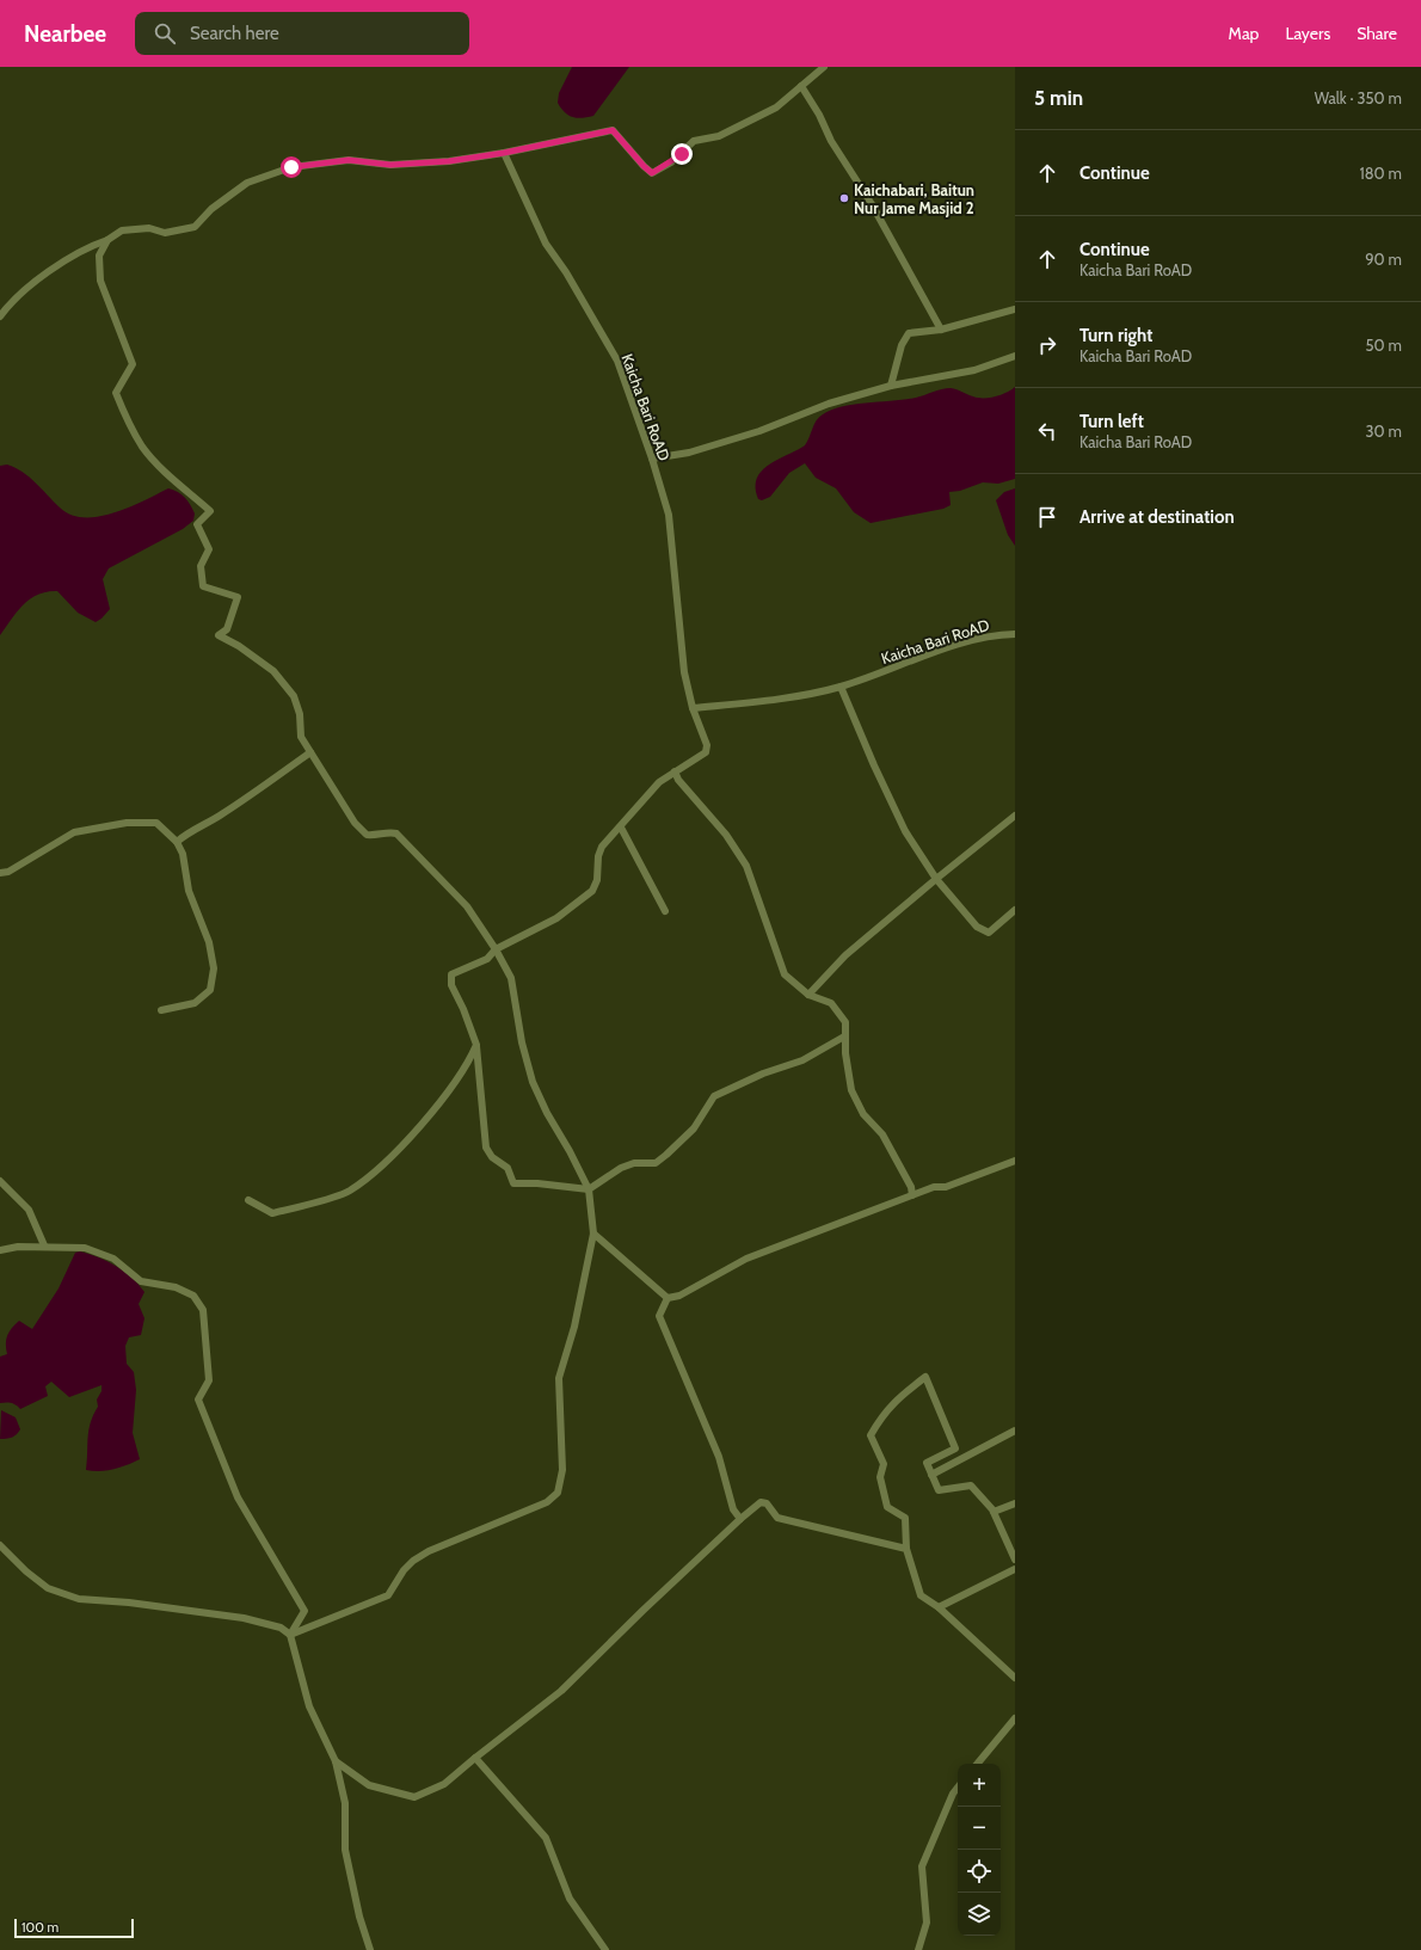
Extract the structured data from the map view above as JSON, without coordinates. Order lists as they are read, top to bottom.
{
  "streets": {
    "street": ["Kaicha Bari RoAD"]
  },
  "places": ["Kaichabari, Baitun Nur Jame Masjid 2"],
  "scale_bar": "100 m",
  "page": {
    "header": "Nearbee",
    "search": "Search here",
    "nav": ["Map", "Layers", "Share"],
    "heading": ["5 min", "Walk · 350 m"],
    "list": [
      ["Continue", "180 m"],
      ["Continue", "Kaicha Bari RoAD", "90 m"],
      ["Turn right", "Kaicha Bari RoAD", "50 m"],
      ["Turn left", "Kaicha Bari RoAD", "30 m"],
      "Arrive at destination"
    ],
    "map_buttons": ["+", "−"],
    "scale": "100 m"
  }
}
